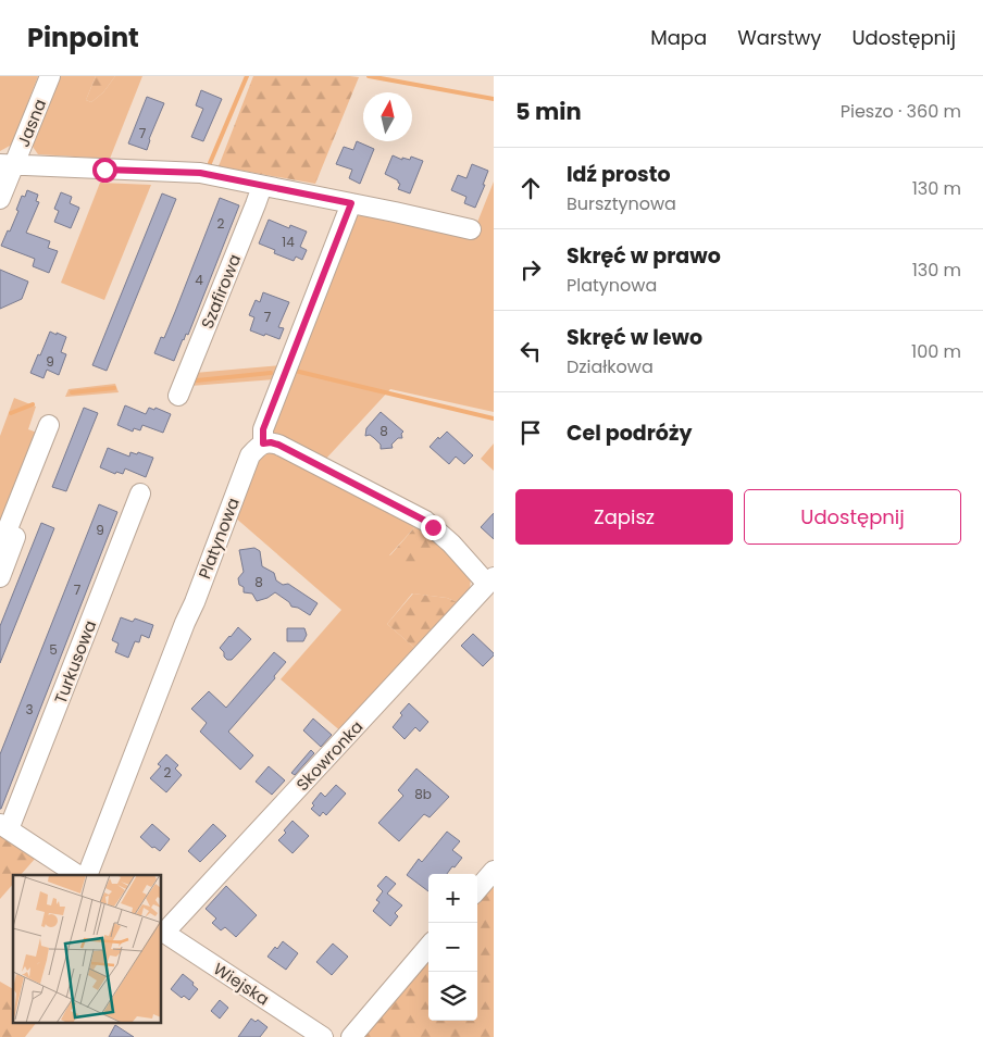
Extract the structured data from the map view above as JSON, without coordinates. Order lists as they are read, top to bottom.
{
  "streets": {
    "street": [
      "Jasna",
      "Szafirowa",
      "Platynowa",
      "Turkusowa",
      "Skowronka",
      "Wiejska"
    ]
  },
  "crossings": [
    ["Skowronka", "Wiejska"]
  ],
  "house_numbers": [
    "7",
    "2",
    "14",
    "4",
    "7",
    "9",
    "8",
    "9",
    "8",
    "7",
    "5",
    "3",
    "2",
    "8b"
  ],
  "north": "top",
  "page": {
    "header": "Pinpoint",
    "nav": ["Mapa", "Warstwy", "Udostępnij"],
    "heading": ["5 min", "Pieszo · 360 m"],
    "list": [
      ["Idź prosto", "Bursztynowa", "130 m"],
      ["Skręć w prawo", "Platynowa", "130 m"],
      ["Skręć w lewo", "Działkowa", "100 m"],
      "Cel podróży"
    ],
    "buttons": ["Zapisz", "Udostępnij"],
    "map_buttons": ["+", "−"]
  }
}
